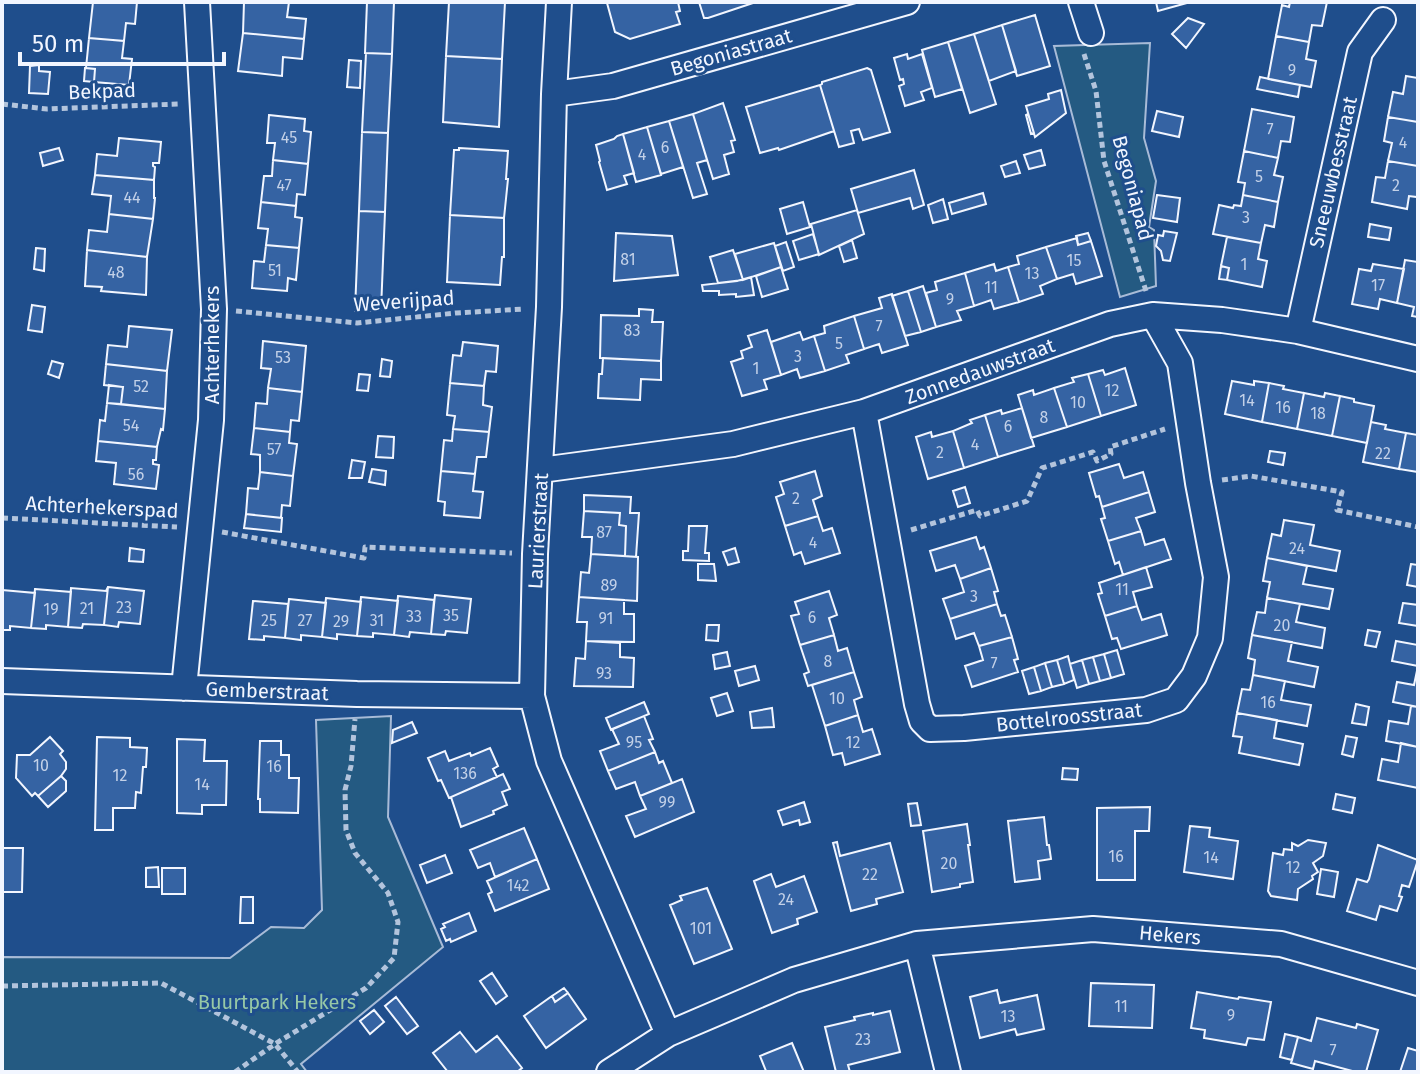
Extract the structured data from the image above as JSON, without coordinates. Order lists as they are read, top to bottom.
{
  "streets": {
    "street": [
      "Begoniastraat",
      "Sneeuwbesstraat",
      "Achterhekers",
      "Zonnedauwstraat",
      "Laurierstraat",
      "Gemberstraat",
      "Bottelroosstraat",
      "Hekers"
    ],
    "path": [
      "Bekpad",
      "Begoniapad",
      "Weverijpad",
      "Achterhekerspad"
    ]
  },
  "crossings": [
    ["Begoniastraat", "Laurierstraat"],
    ["Bekpad", "Achterhekers"],
    ["Sneeuwbesstraat", "Zonnedauwstraat"],
    ["Begoniapad", "Zonnedauwstraat"],
    ["Begoniapad", "Bottelroosstraat"],
    ["Weverijpad", "Achterhekers"],
    ["Weverijpad", "Laurierstraat"],
    ["Achterhekers", "Achterhekerspad"],
    ["Achterhekers", "Gemberstraat"],
    ["Zonnedauwstraat", "Laurierstraat"],
    ["Zonnedauwstraat", "Bottelroosstraat"],
    ["Achterhekerspad", "Laurierstraat"],
    ["Laurierstraat", "Gemberstraat"],
    ["Laurierstraat", "Hekers"]
  ],
  "parks": ["Buurtpark Hekers"],
  "house_numbers": [
    "9",
    "7",
    "45",
    "4",
    "6",
    "4",
    "5",
    "47",
    "2",
    "44",
    "3",
    "81",
    "15",
    "1",
    "51",
    "48",
    "13",
    "17",
    "11",
    "9",
    "7",
    "83",
    "5",
    "3",
    "53",
    "1",
    "52",
    "12",
    "14",
    "10",
    "16",
    "18",
    "8",
    "54",
    "6",
    "4",
    "57",
    "2",
    "22",
    "56",
    "2",
    "87",
    "4",
    "24",
    "89",
    "11",
    "3",
    "23",
    "21",
    "19",
    "35",
    "33",
    "6",
    "91",
    "25",
    "27",
    "31",
    "29",
    "20",
    "8",
    "7",
    "93",
    "10",
    "16",
    "95",
    "12",
    "10",
    "16",
    "136",
    "12",
    "14",
    "99",
    "16",
    "14",
    "20",
    "12",
    "22",
    "142",
    "24",
    "101",
    "11",
    "9",
    "13",
    "23",
    "7"
  ],
  "scale_bar": "50 m"
}
